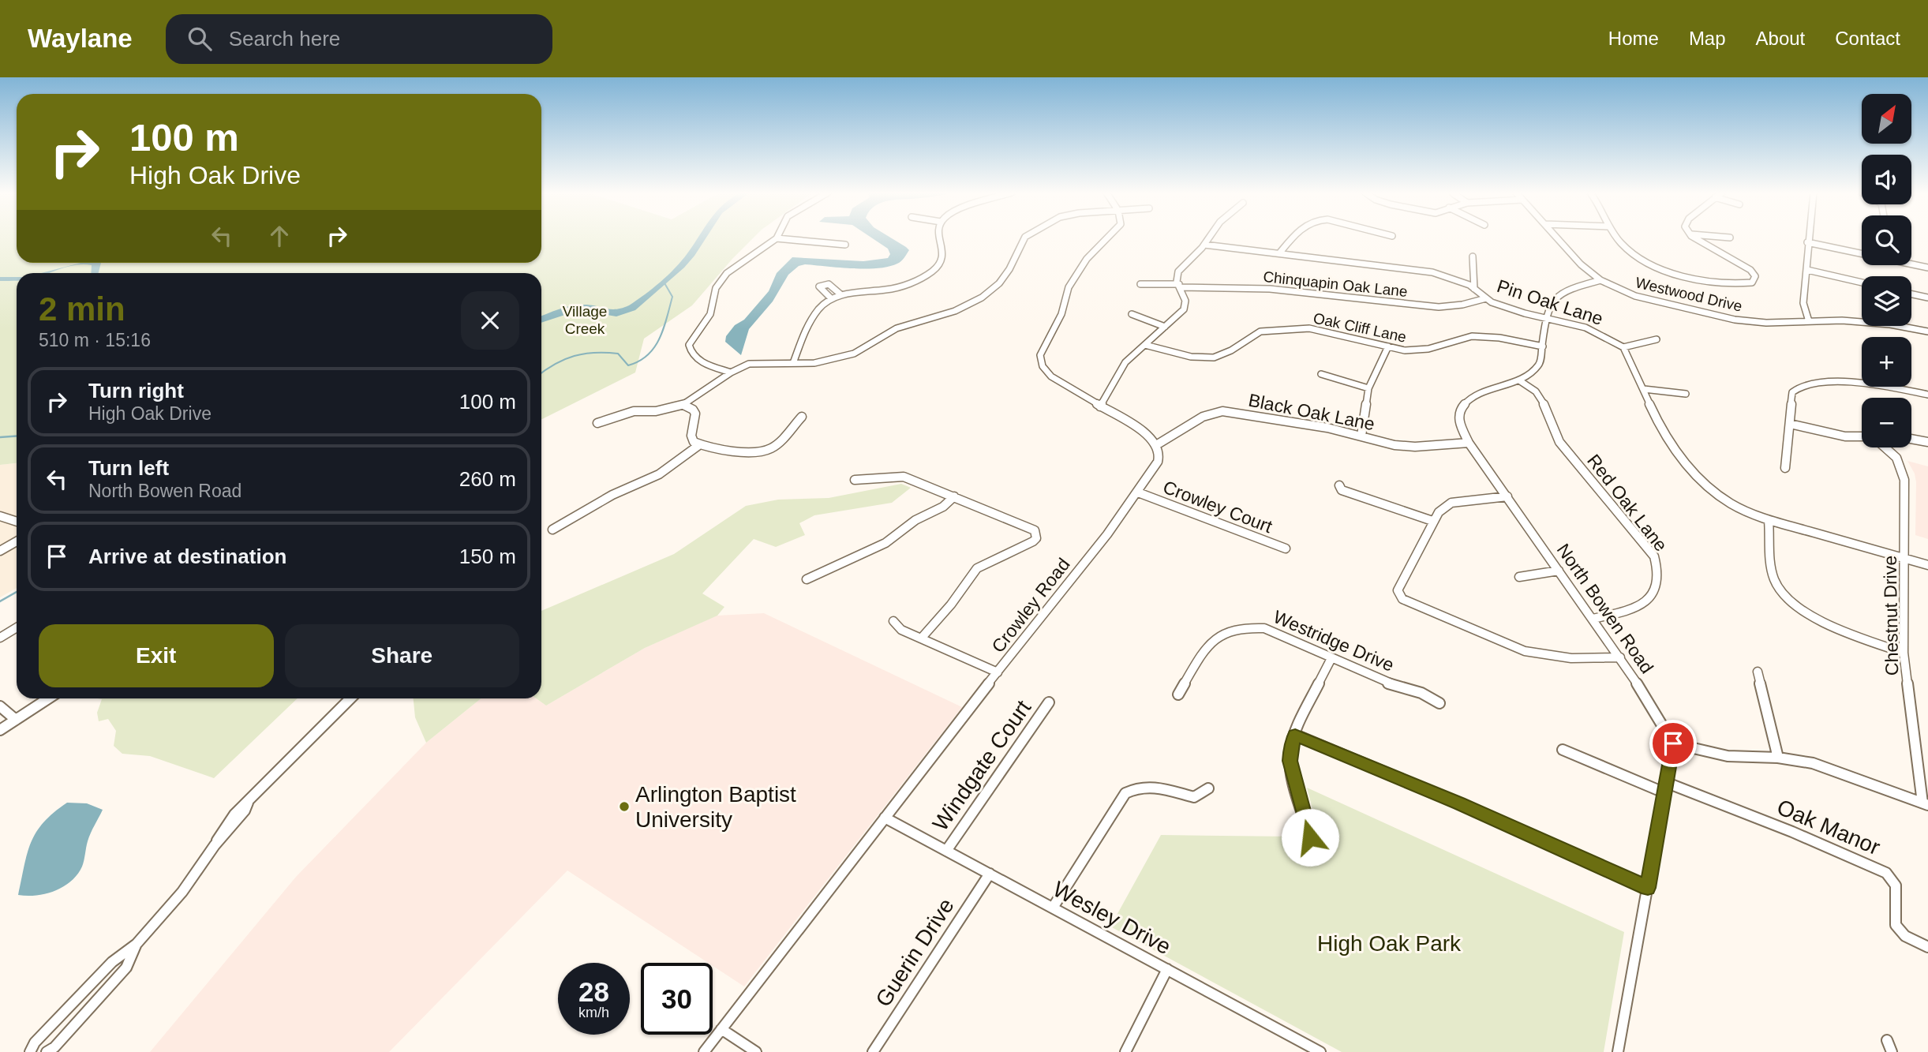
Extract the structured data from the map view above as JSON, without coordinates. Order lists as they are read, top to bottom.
{
  "streets": {
    "street": [
      "Chinquapin Oak Lane",
      "Westwood Drive",
      "Pin Oak Lane",
      "Oak Cliff Lane",
      "Black Oak Lane",
      "Red Oak Lane",
      "Crowley Court",
      "Crowley Road",
      "North Bowen Road",
      "Chestnut Drive",
      "Westridge Drive",
      "Windgate Court",
      "Oak Manor",
      "Wesley Drive",
      "Guerin Drive"
    ]
  },
  "crossings": [
    ["Chinquapin Oak Lane", "Pin Oak Lane"],
    ["Westwood Drive", "North Bowen Road"],
    ["Pin Oak Lane", "North Bowen Road"],
    ["Oak Cliff Lane", "North Bowen Road"],
    ["Black Oak Lane", "Crowley Road"],
    ["Black Oak Lane", "North Bowen Road"],
    ["Red Oak Lane", "North Bowen Road"],
    ["Crowley Court", "Crowley Road"],
    ["Crowley Road", "Wesley Drive"],
    ["Windgate Court", "Wesley Drive"],
    ["Wesley Drive", "Guerin Drive"]
  ],
  "parks": ["Village Creek", "High Oak Park"],
  "places": ["Arlington Baptist University"],
  "north": "top right",
  "page": {
    "header": "Waylane",
    "search": "Search here",
    "nav": [
      "Home",
      "Map",
      "About",
      "Contact"
    ],
    "map_buttons": ["+", "−"],
    "turn": ["100 m", "High Oak Drive"],
    "heading": ["2 min", "510 m · 15:16"],
    "list": [
      {
        "name": "Turn right",
        "note": "High Oak Drive",
        "value": "100 m"
      },
      {
        "name": "Turn left",
        "note": "North Bowen Road",
        "value": "260 m"
      },
      {
        "name": "Arrive at destination",
        "value": "150 m"
      }
    ],
    "buttons": ["Exit", "Share"],
    "speed": "28 km/h",
    "limit": "30"
  }
}
